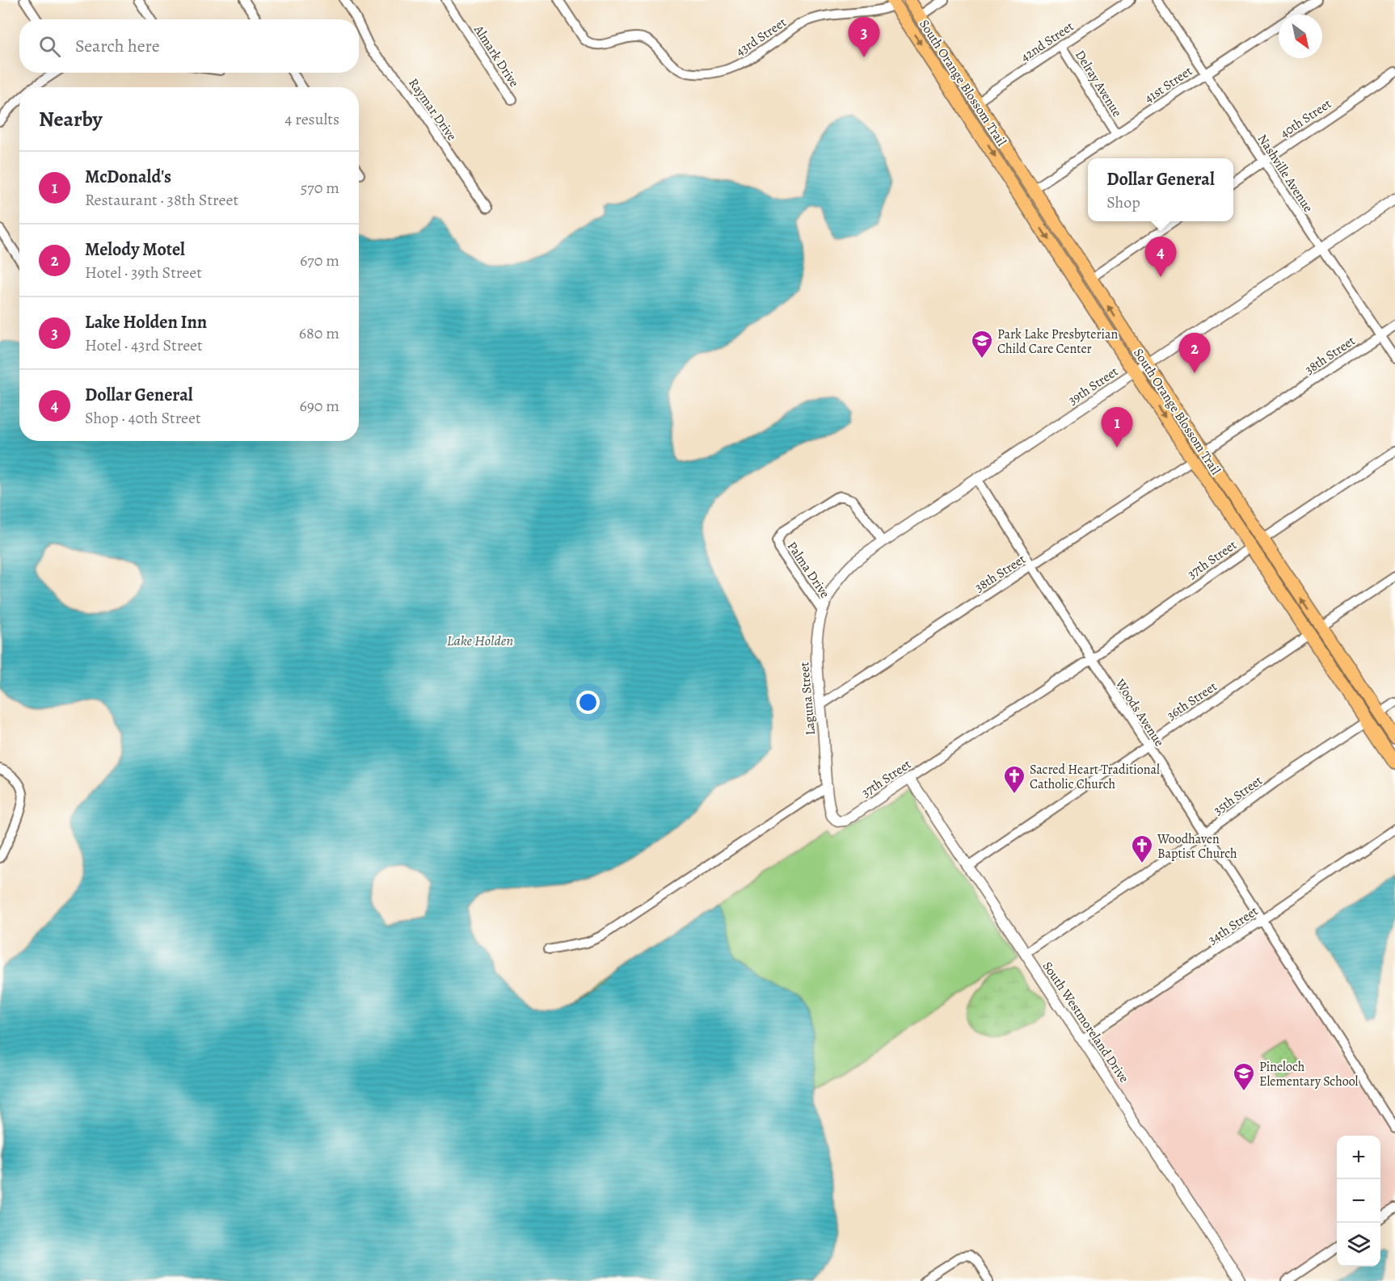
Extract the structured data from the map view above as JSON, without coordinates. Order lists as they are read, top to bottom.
{
  "streets": {
    "main road": ["South Orange Blossom Trail"],
    "street": [
      "43rd Street",
      "42nd Street",
      "Almark Drive",
      "Delray Avenue",
      "41st Street",
      "Raymar Drive",
      "40th Street",
      "Nashville Avenue",
      "38th Street",
      "39th Street",
      "37th Street",
      "Palma Drive",
      "Laguna Street",
      "36th Street",
      "Woods Avenue",
      "35th Street",
      "34th Street",
      "South Westmoreland Drive"
    ]
  },
  "crossings": [
    ["43rd Street", "South Orange Blossom Trail"],
    ["42nd Street", "South Orange Blossom Trail"],
    ["42nd Street", "Delray Avenue"],
    ["South Orange Blossom Trail", "41st Street"],
    ["South Orange Blossom Trail", "38th Street"],
    ["South Orange Blossom Trail", "39th Street"],
    ["South Orange Blossom Trail", "37th Street"],
    ["South Orange Blossom Trail", "36th Street"],
    ["South Orange Blossom Trail", "35th Street"],
    ["Delray Avenue", "41st Street"],
    ["41st Street", "Nashville Avenue"],
    ["40th Street", "Nashville Avenue"],
    ["Nashville Avenue", "38th Street"],
    ["Nashville Avenue", "39th Street"],
    ["38th Street", "Laguna Street"],
    ["38th Street", "Woods Avenue"],
    ["39th Street", "Palma Drive"],
    ["39th Street", "Laguna Street"],
    ["39th Street", "Woods Avenue"],
    ["37th Street", "Laguna Street"],
    ["37th Street", "Woods Avenue"],
    ["37th Street", "South Westmoreland Drive"],
    ["Palma Drive", "Laguna Street"],
    ["36th Street", "Woods Avenue"],
    ["36th Street", "South Westmoreland Drive"],
    ["Woods Avenue", "35th Street"],
    ["Woods Avenue", "34th Street"],
    ["35th Street", "South Westmoreland Drive"],
    ["34th Street", "South Westmoreland Drive"]
  ],
  "water": ["Lake Holden"],
  "places": {
    "school or university": ["Park Lake Presbyterian Child Care Center", "Pineloch Elementary School"],
    "church": ["Sacred Heart Traditional Catholic Church", "Woodhaven Baptist Church"]
  },
  "north": "bottom right",
  "page": {
    "pins": [
      "3",
      "4",
      "2",
      "1"
    ],
    "search": "Search here",
    "heading": ["Nearby", "4 results"],
    "list": [
      {
        "mark": "1",
        "name": "McDonald's",
        "note": "Restaurant · 38th Street",
        "value": "570 m"
      },
      {
        "mark": "2",
        "name": "Melody Motel",
        "note": "Hotel · 39th Street",
        "value": "670 m"
      },
      {
        "mark": "3",
        "name": "Lake Holden Inn",
        "note": "Hotel · 43rd Street",
        "value": "680 m"
      },
      {
        "mark": "4",
        "name": "Dollar General",
        "note": "Shop · 40th Street",
        "value": "690 m"
      }
    ],
    "popup": ["Dollar General", "Shop"],
    "map_buttons": ["+", "−"]
  }
}
